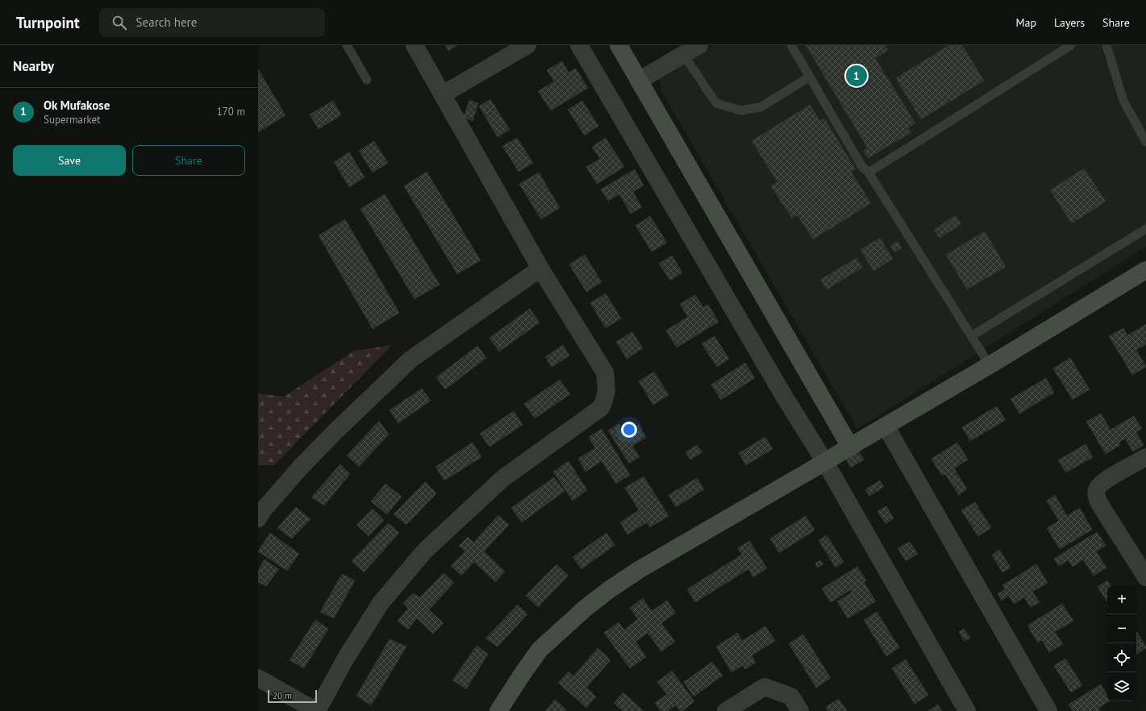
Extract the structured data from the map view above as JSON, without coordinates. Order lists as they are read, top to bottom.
{
  "scale_bar": "20 m",
  "page": {
    "header": "Turnpoint",
    "search": "Search here",
    "nav": ["Map", "Layers", "Share"],
    "heading": "Nearby",
    "pins": "1",
    "list": [
      {
        "mark": "1",
        "name": "Ok Mufakose",
        "note": "Supermarket",
        "value": "170 m"
      }
    ],
    "buttons": ["Save", "Share"],
    "map_buttons": ["+", "−"],
    "scale": "20 m"
  }
}
